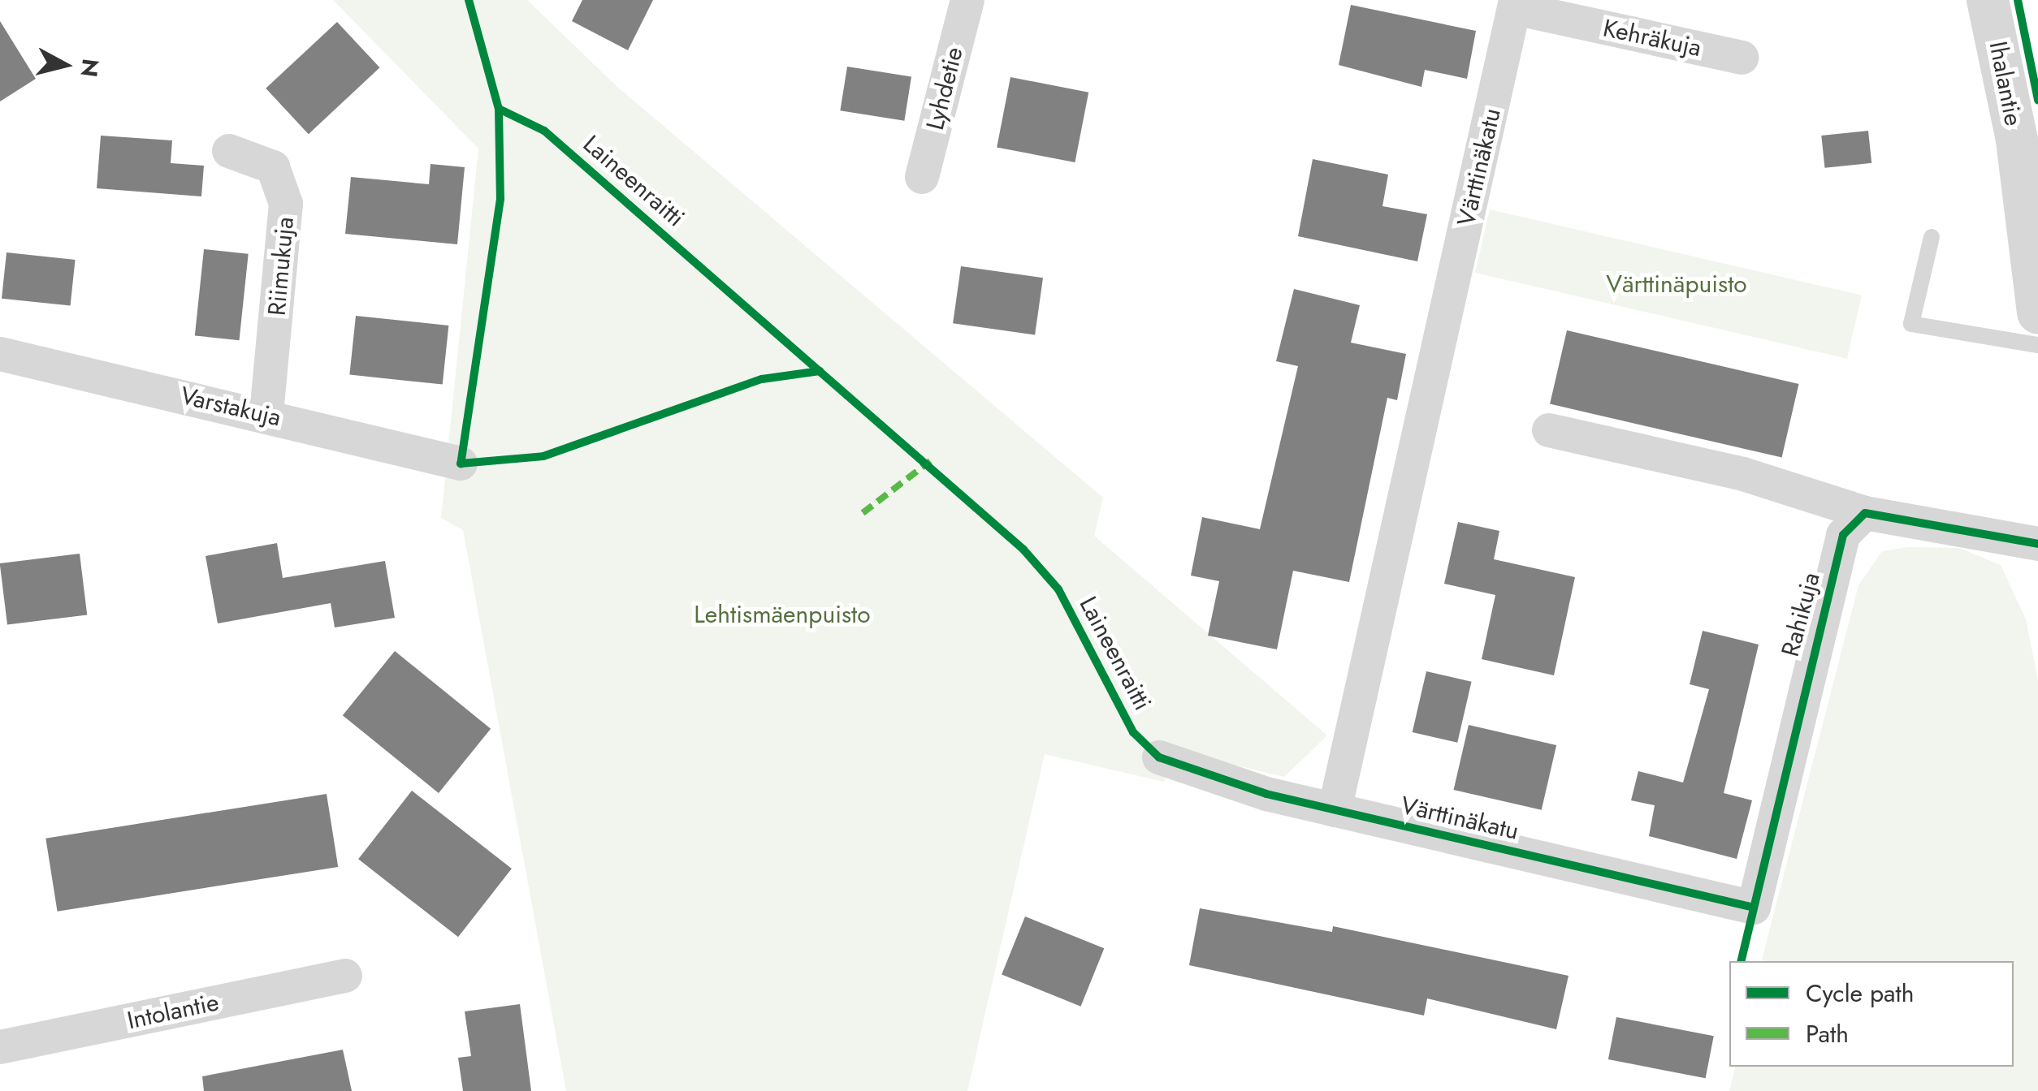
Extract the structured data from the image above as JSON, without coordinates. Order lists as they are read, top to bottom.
{
  "streets": {
    "street": [
      "Kehräkuja",
      "Ihalantie",
      "Lyhdetie",
      "Värttinäkatu",
      "Riimukuja",
      "Varstakuja",
      "Rahikuja",
      "Intolantie"
    ],
    "cycle path": ["Laineenraitti"]
  },
  "crossings": [
    ["Kehräkuja", "Värttinäkatu"],
    ["Värttinäkatu", "Rahikuja"],
    ["Riimukuja", "Varstakuja"]
  ],
  "parks": ["Värttinäpuisto", "Lehtismäenpuisto"],
  "legend": ["Cycle path", "Path"],
  "north": "right"
}
